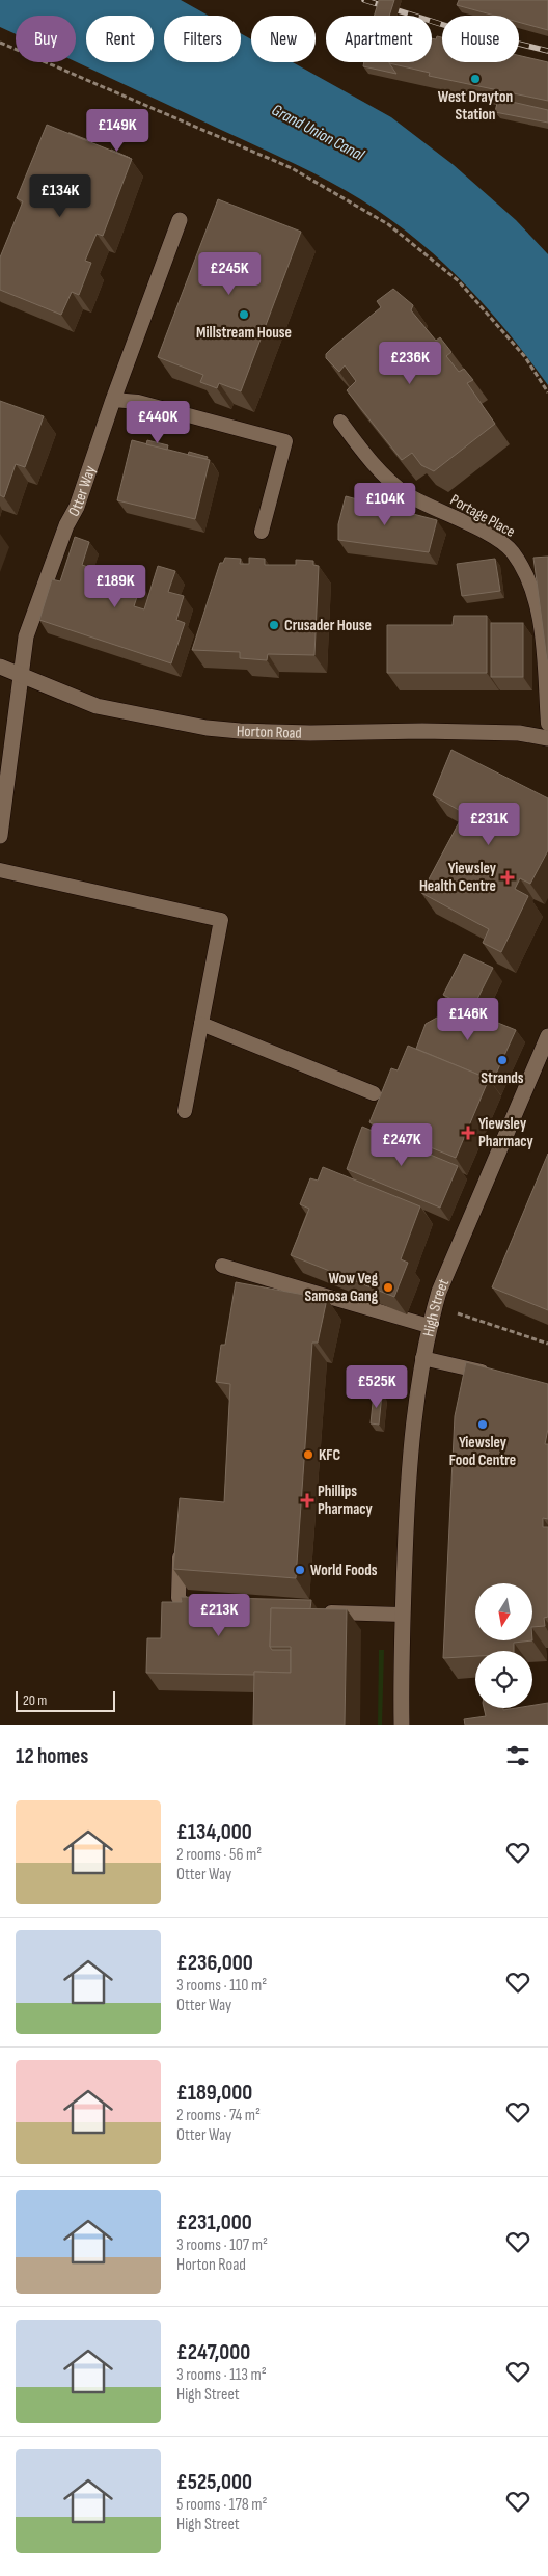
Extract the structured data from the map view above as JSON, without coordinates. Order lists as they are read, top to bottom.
{
  "streets": {
    "street": ["Otter Way", "Horton Road", "High Street"],
    "lane": ["Portage Place"]
  },
  "crossings": [
    ["Otter Way", "Horton Road"]
  ],
  "water": ["Grand Union Canal"],
  "places": {
    "other": [
      "West Drayton Station",
      "Millstream House",
      "Crusader House",
      "Strands",
      "Wow Veg Samosa Gang",
      "Yiewsley Food Centre",
      "KFC",
      "World Foods"
    ],
    "health": ["Yiewsley Health Centre", "Yiewsley Pharmacy", "Phillips Pharmacy"]
  },
  "scale_bar": "20 m",
  "north": "bottom",
  "page": {
    "chip": [
      "Buy",
      "Rent",
      "Filters",
      "New",
      "Apartment",
      "House"
    ],
    "price": [
      "£149K",
      "£134K",
      "£245K",
      "£236K",
      "£440K",
      "£104K",
      "£189K",
      "£231K",
      "£146K",
      "£247K",
      "£525K",
      "£213K"
    ],
    "scale": "20 m",
    "heading": "12 homes",
    "list": [
      {
        "name": "£134,000",
        "note": "2 rooms · 56 m² · Otter Way"
      },
      {
        "name": "£236,000",
        "note": "3 rooms · 110 m² · Otter Way"
      },
      {
        "name": "£189,000",
        "note": "2 rooms · 74 m² · Otter Way"
      },
      {
        "name": "£231,000",
        "note": "3 rooms · 107 m² · Horton Road"
      },
      {
        "name": "£247,000",
        "note": "3 rooms · 113 m² · High Street"
      },
      {
        "name": "£525,000",
        "note": "5 rooms · 178 m² · High Street"
      }
    ]
  }
}
